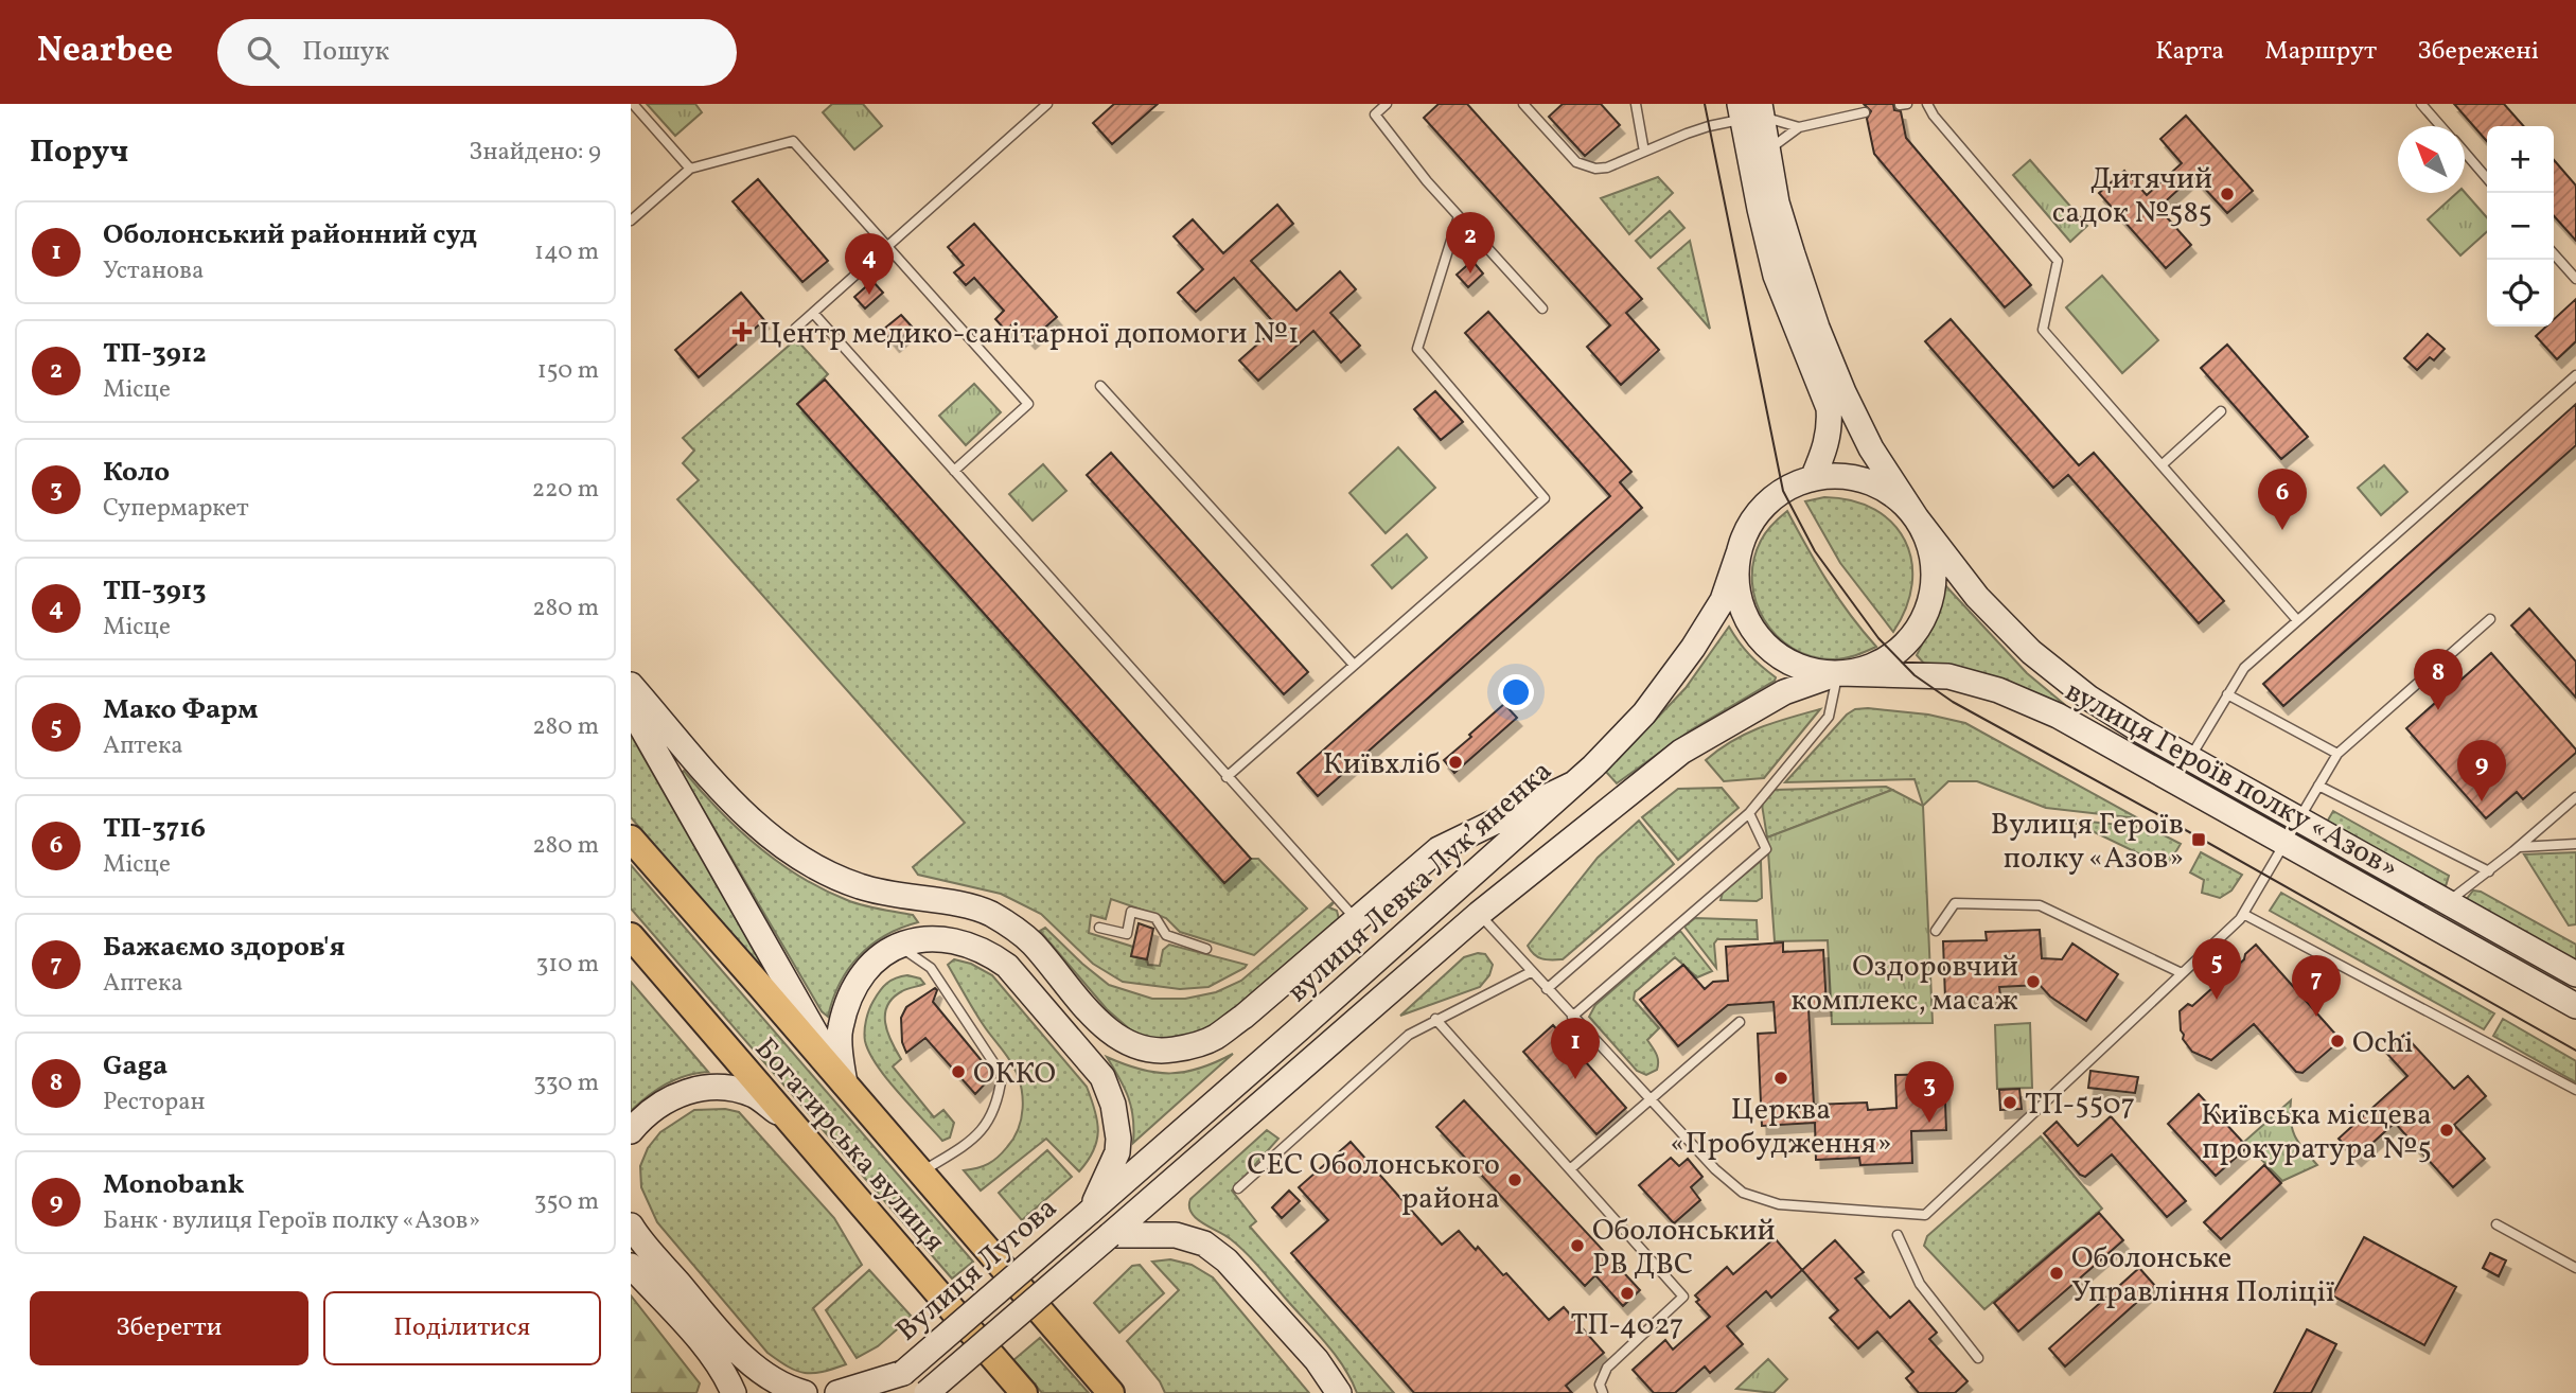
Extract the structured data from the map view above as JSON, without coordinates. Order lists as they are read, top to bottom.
{
  "streets": {
    "main road": [
      "вулиця Героїв полку «Азов»",
      "вулиця Левка Лукʼяненка",
      "Богатирська вулиця",
      "Вулиця Лугова"
    ]
  },
  "crossings": [
    ["вулиця Героїв полку «Азов»", "вулиця Левка Лукʼяненка"],
    ["вулиця Левка Лукʼяненка", "Вулиця Лугова"]
  ],
  "places": {
    "other": [
      "Дитячий садок №585",
      "Київхліб",
      "Оздоровчий комплекс, масаж",
      "Ochi",
      "ОККО",
      "Церква «Пробудження»",
      "ТП-5507",
      "Київська місцева прокуратура №5",
      "СЕС Оболонського района",
      "Оболонський РВ ДВС",
      "Оболонське Управління Поліції",
      "ТП-4027"
    ],
    "health": ["Центр медико-санітарної допомоги №1"],
    "transit": ["Вулиця Героїв полку «Азов»"]
  },
  "north": "top left",
  "page": {
    "header": "Nearbee",
    "search": "Пошук",
    "nav": ["Карта", "Маршрут", "Збережені"],
    "heading": ["Поруч", "Знайдено: 9"],
    "map_buttons": ["+", "−"],
    "list": [
      {
        "mark": "1",
        "name": "Оболонський районний суд",
        "note": "Установа",
        "value": "140 m"
      },
      {
        "mark": "2",
        "name": "ТП-3912",
        "note": "Місце",
        "value": "150 m"
      },
      {
        "mark": "3",
        "name": "Коло",
        "note": "Супермаркет",
        "value": "220 m"
      },
      {
        "mark": "4",
        "name": "ТП-3913",
        "note": "Місце",
        "value": "280 m"
      },
      {
        "mark": "5",
        "name": "Мако Фарм",
        "note": "Аптека",
        "value": "280 m"
      },
      {
        "mark": "6",
        "name": "ТП-3716",
        "note": "Місце",
        "value": "280 m"
      },
      {
        "mark": "7",
        "name": "Бажаємо здоров'я",
        "note": "Аптека",
        "value": "310 m"
      },
      {
        "mark": "8",
        "name": "Gaga",
        "note": "Ресторан",
        "value": "330 m"
      },
      {
        "mark": "9",
        "name": "Monobank",
        "note": "Банк · вулиця Героїв полку «Азов»",
        "value": "350 m"
      }
    ],
    "pins": [
      "2",
      "4",
      "6",
      "8",
      "9",
      "5",
      "7",
      "1",
      "3"
    ],
    "buttons": ["Зберегти", "Поділитися"]
  }
}
